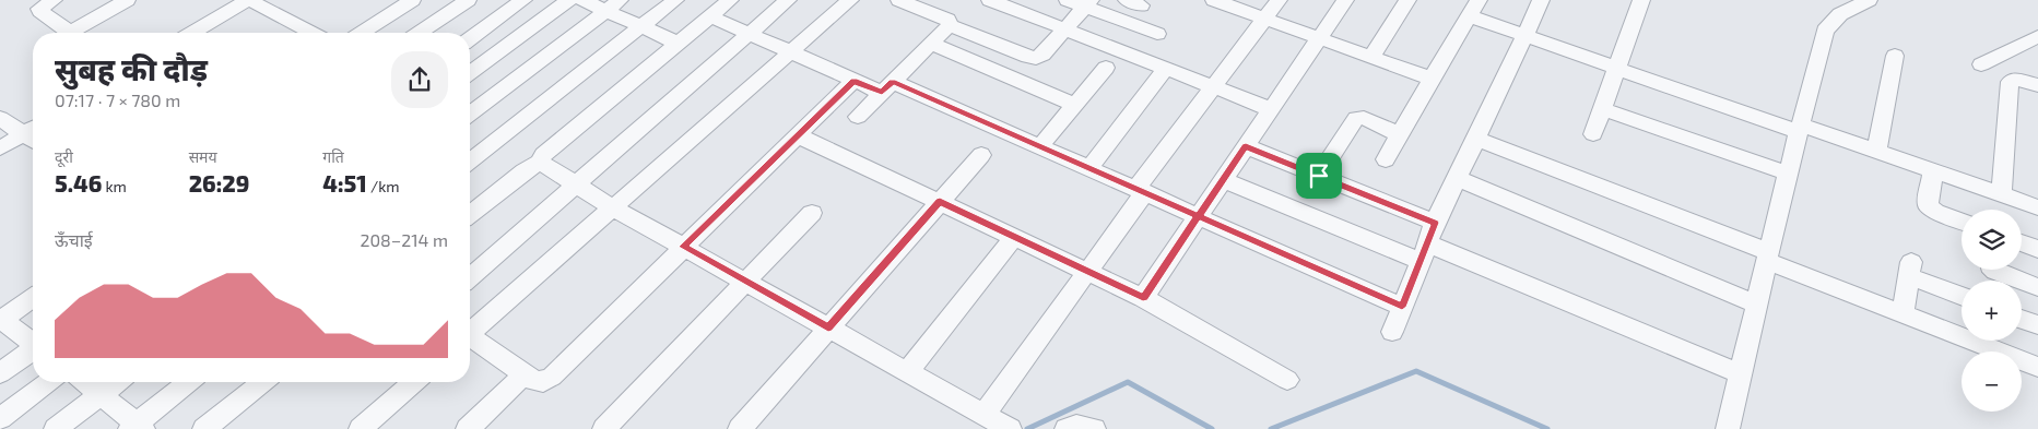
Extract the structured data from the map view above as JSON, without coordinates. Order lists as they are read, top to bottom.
{
  "page": {
    "heading": ["सुबह की दौड़", "07:17 · 7 × 780 m"],
    "stats": [
      ["दूरी", "5.46 km"],
      ["समय", "26:29"],
      ["गति", "4:51 /km"]
    ],
    "map_buttons": ["+", "−"],
    "chart": ["ऊँचाई", "208–214 m"]
  }
}
